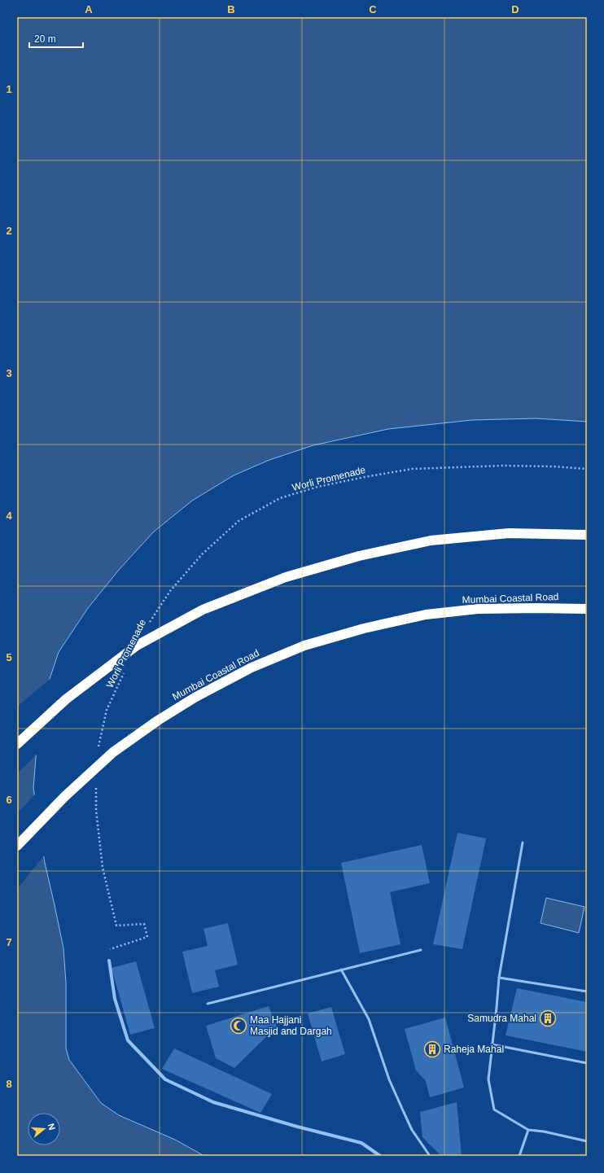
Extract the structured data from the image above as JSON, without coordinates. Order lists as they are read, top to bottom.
{
  "streets": {
    "highway": ["Mumbai Coastal Road"],
    "path": ["Worli Promenade"]
  },
  "places": {
    "building": ["Samudra Mahal", "Raheja Mahal"],
    "mosque": ["Maa Hajjani Masjid and Dargah"]
  },
  "scale_bar": "20 m",
  "north": "right",
  "grid": {
    "columns": [
      "A",
      "B",
      "C",
      "D"
    ],
    "rows": [
      "1",
      "2",
      "3",
      "4",
      "5",
      "6",
      "7",
      "8"
    ]
  }
}
